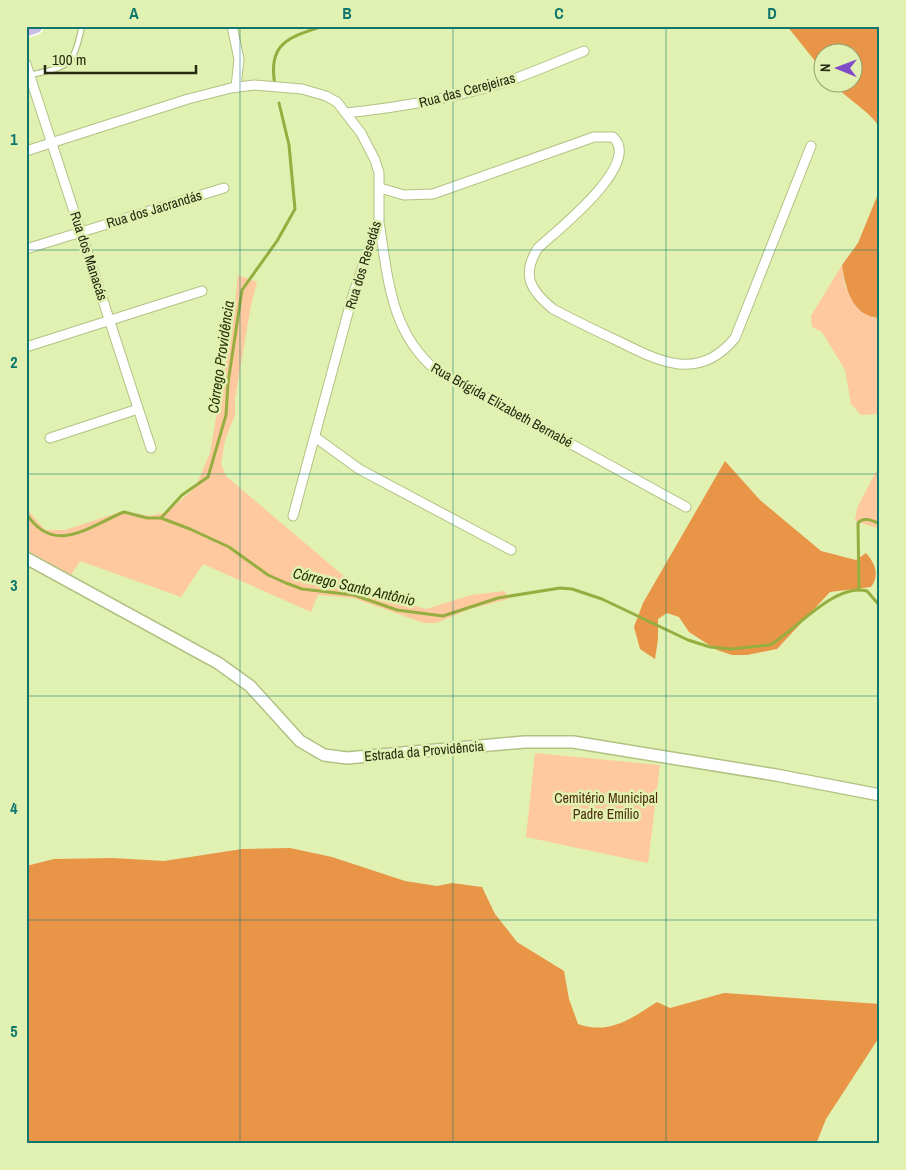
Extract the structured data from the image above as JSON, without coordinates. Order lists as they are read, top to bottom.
{
  "streets": {
    "street": [
      "Rua das Cerejeiras",
      "Rua dos Jacrandás",
      "Rua dos Manacás",
      "Rua dos Resedás",
      "Rua Brígida Elizabeth Bernabé",
      "Estrada da Providência"
    ]
  },
  "crossings": [
    ["Rua das Cerejeiras", "Rua dos Resedás"],
    ["Rua dos Jacrandás", "Rua dos Manacás"],
    ["Rua dos Manacás", "Rua dos Resedás"],
    ["Rua dos Resedás", "Rua Brígida Elizabeth Bernabé"]
  ],
  "water": ["Córrego Providência", "Córrego Santo Antônio"],
  "parks": ["Cemitério Municipal Padre Emílio"],
  "scale_bar": "100 m",
  "north": "left",
  "grid": {
    "columns": [
      "A",
      "B",
      "C",
      "D"
    ],
    "rows": [
      "1",
      "2",
      "3",
      "4",
      "5"
    ]
  }
}
